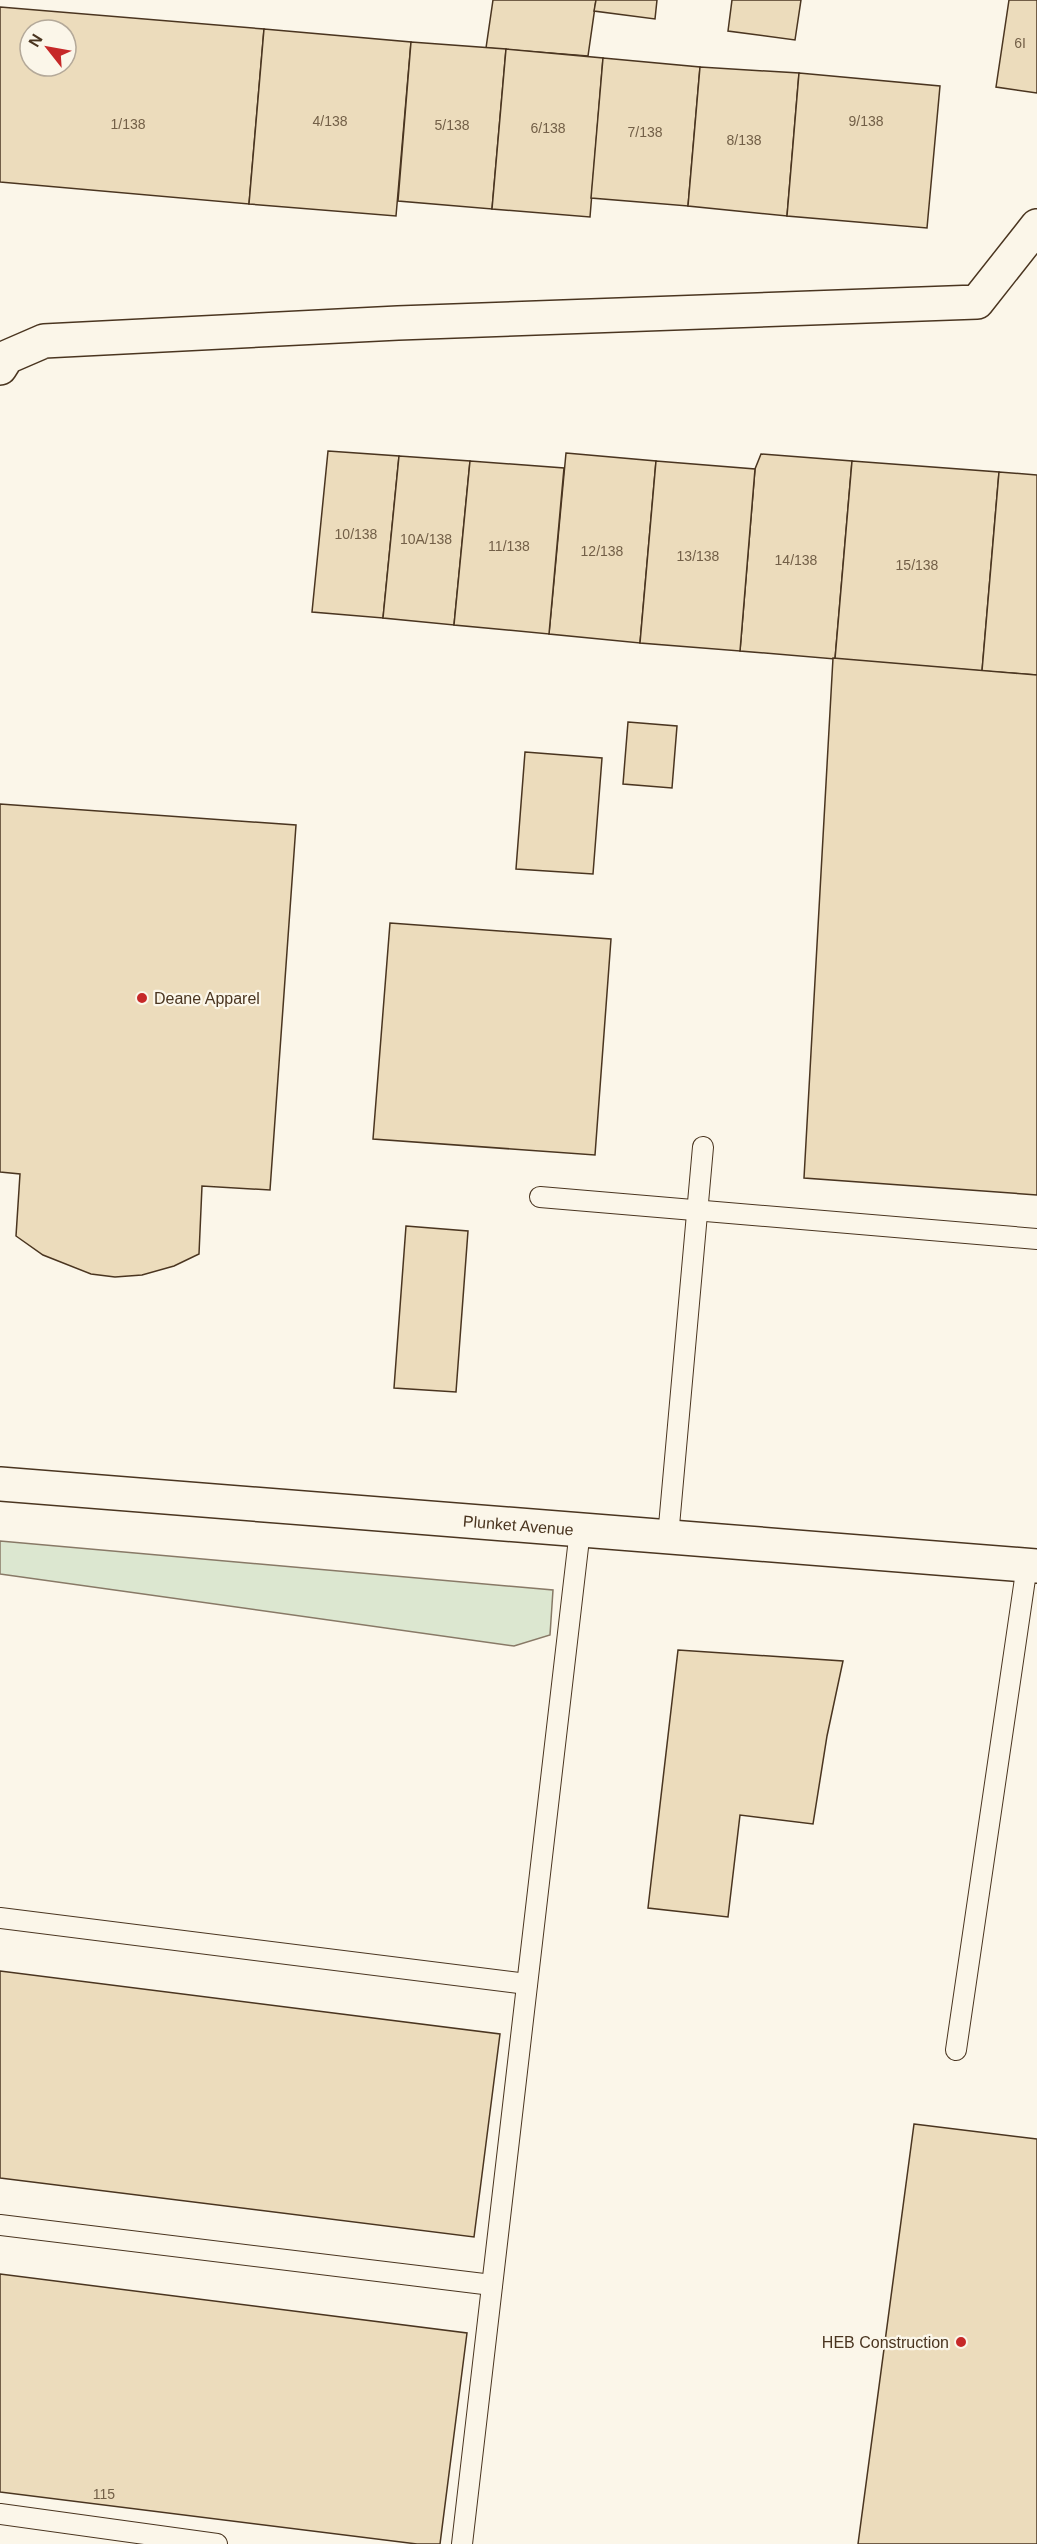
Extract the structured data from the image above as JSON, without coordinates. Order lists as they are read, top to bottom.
{
  "streets": {
    "street": ["Plunket Avenue"]
  },
  "places": ["Deane Apparel", "HEB Construction"],
  "house_numbers": [
    "6I",
    "4/138",
    "9/138",
    "1/138",
    "5/138",
    "6/138",
    "7/138",
    "8/138",
    "10/138",
    "10A/138",
    "11/138",
    "12/138",
    "13/138",
    "14/138",
    "15/138",
    "115"
  ],
  "north": "top left"
}
